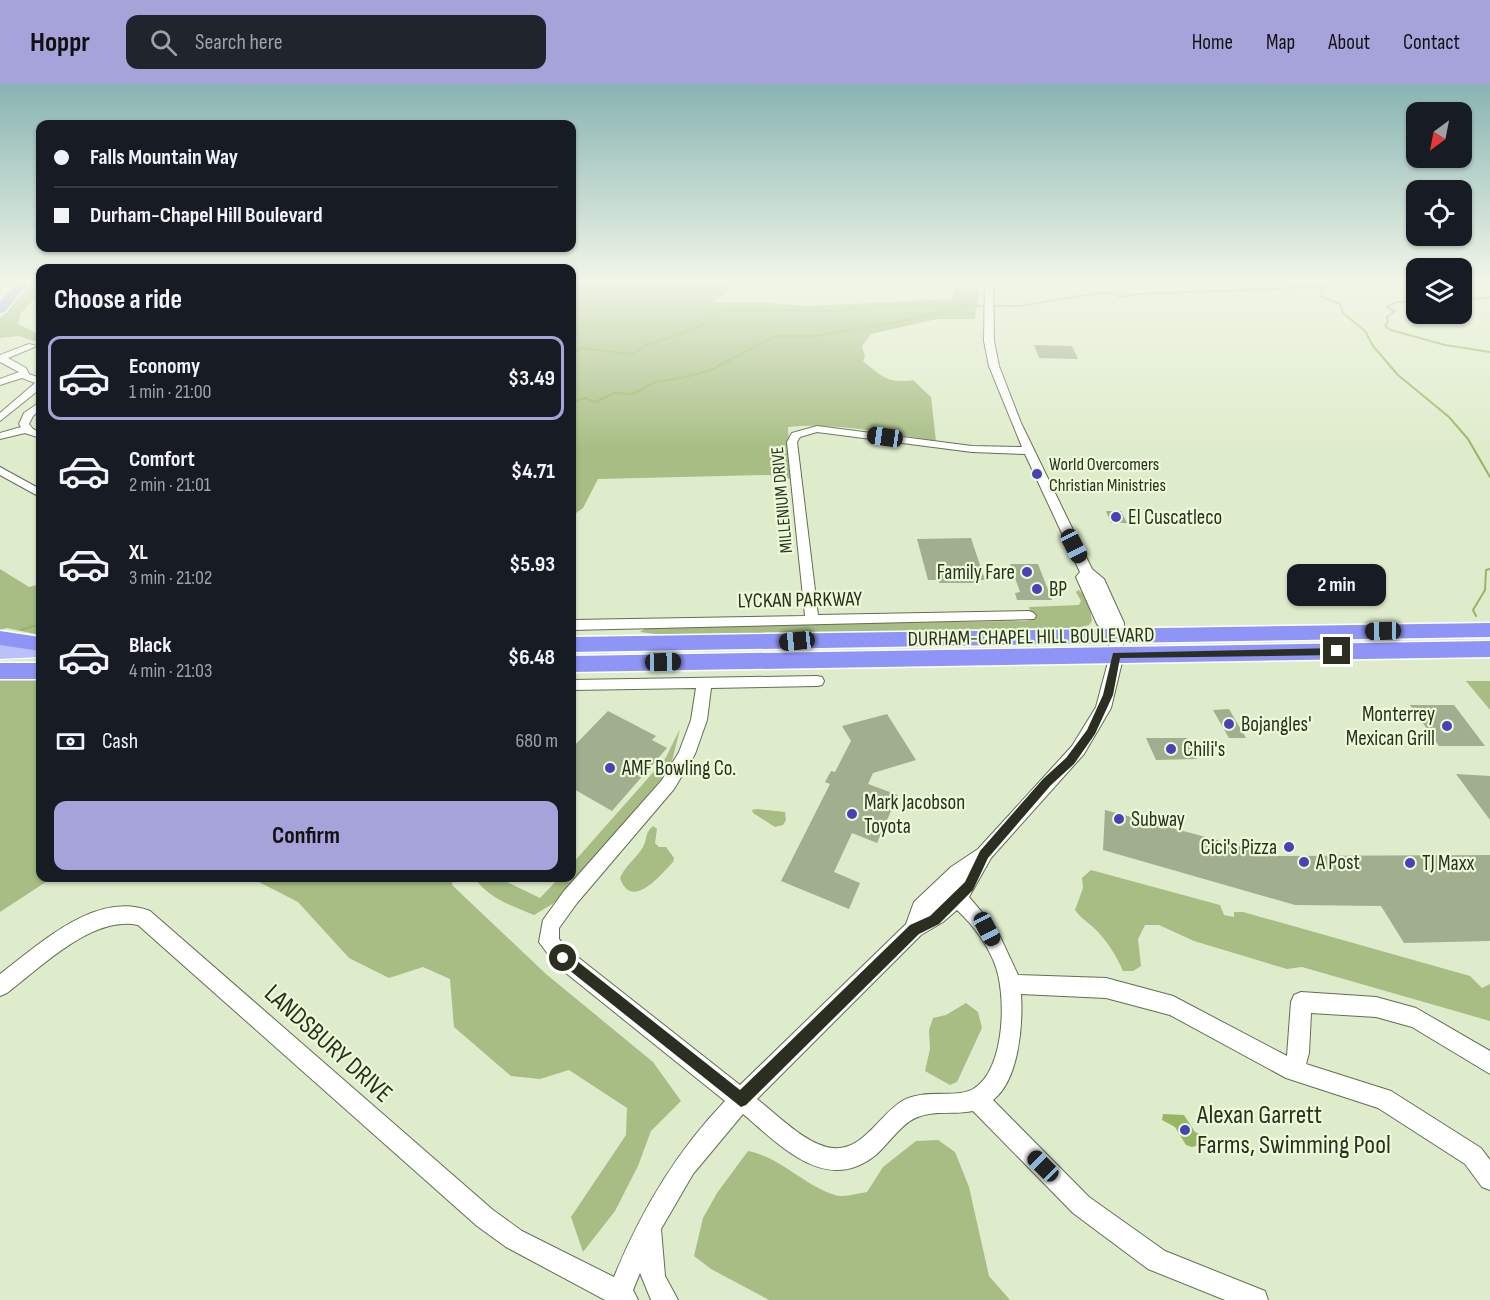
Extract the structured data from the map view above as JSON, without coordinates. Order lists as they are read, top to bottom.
{
  "streets": {
    "highway": ["DURHAM-CHAPEL HILL BOULEVARD"],
    "street": ["MILLENIUM DRIVE", "LYCKAN PARKWAY", "LANDSBURY DRIVE"]
  },
  "crossings": [
    ["MILLENIUM DRIVE", "LYCKAN PARKWAY"],
    ["LYCKAN PARKWAY", "DURHAM-CHAPEL HILL BOULEVARD"]
  ],
  "places": [
    "World Overcomers Christian Ministries",
    "El Cuscatleco",
    "Family Fare",
    "BP",
    "Bojangles'",
    "Monterrey Mexican Grill",
    "Chili's",
    "AMF Bowling Co.",
    "Mark Jacobson Toyota",
    "Subway",
    "Cici's Pizza",
    "A Post",
    "TJ Maxx",
    "Alexan Garrett Farms, Swimming Pool"
  ],
  "north": "bottom left",
  "page": {
    "header": "Hoppr",
    "search": "Search here",
    "nav": [
      "Home",
      "Map",
      "About",
      "Contact"
    ],
    "banner": ["Falls Mountain Way", "Durham-Chapel Hill Boulevard"],
    "heading": "Choose a ride",
    "list": [
      {
        "name": "Economy",
        "note": "1 min · 21:00",
        "value": "$3.49"
      },
      {
        "name": "Comfort",
        "note": "2 min · 21:01",
        "value": "$4.71"
      },
      {
        "name": "XL",
        "note": "3 min · 21:02",
        "value": "$5.93"
      },
      {
        "name": "Black",
        "note": "4 min · 21:03",
        "value": "$6.48"
      }
    ],
    "bubble": "2 min",
    "pay": ["Cash", "680 m"],
    "buttons": "Confirm"
  }
}
